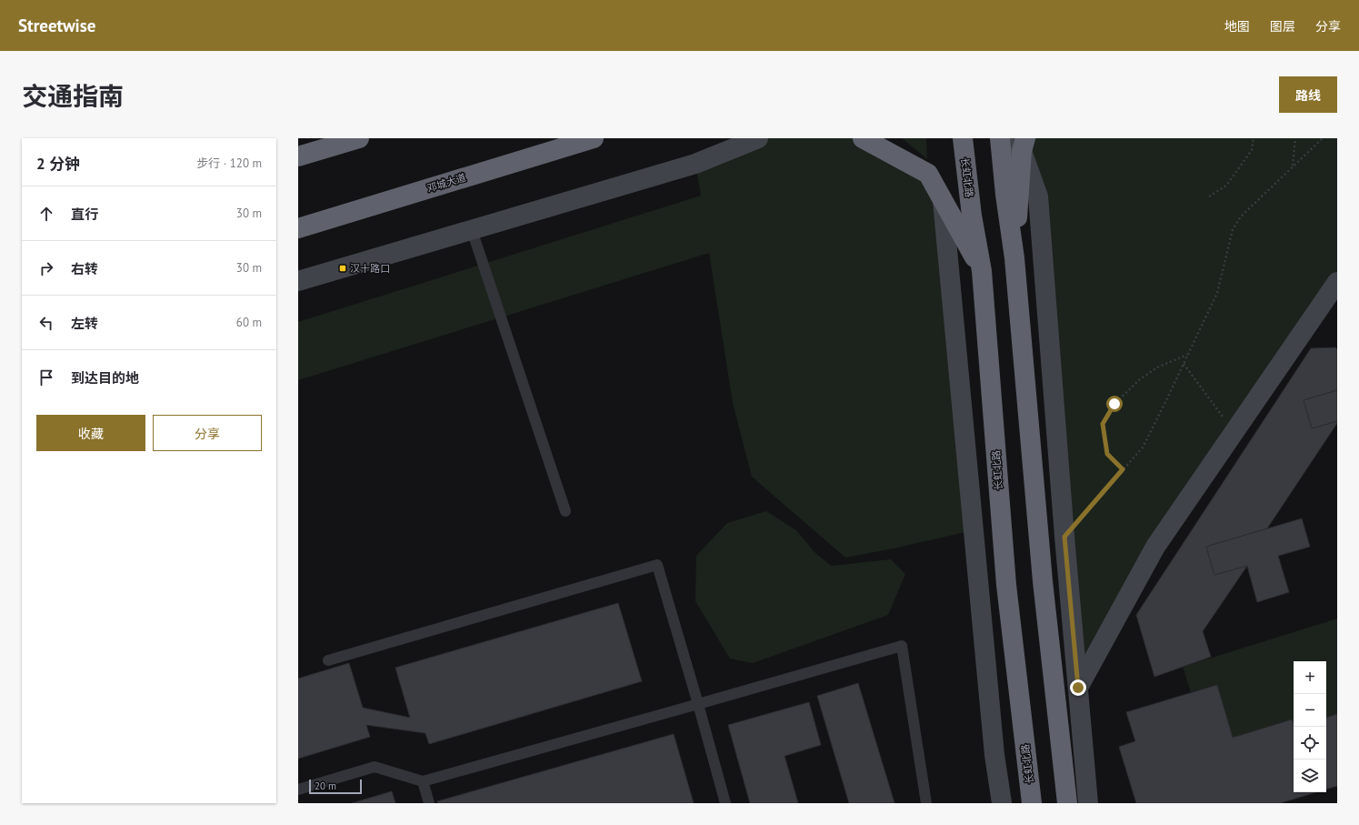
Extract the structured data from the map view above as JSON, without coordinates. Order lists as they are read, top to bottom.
{
  "streets": {
    "highway": ["长虹北路", "邓城大道"]
  },
  "places": {
    "transit": ["汉十路口"]
  },
  "scale_bar": "20 m",
  "page": {
    "header": "Streetwise",
    "nav": ["地图", "图层", "分享"],
    "title": "交通指南",
    "buttons": [
      "路线",
      ["收藏", "分享"]
    ],
    "heading": ["2 分钟", "步行 · 120 m"],
    "list": [
      ["直行", "30 m"],
      ["右转", "30 m"],
      ["左转", "60 m"],
      "到达目的地"
    ],
    "map_buttons": ["+", "−"],
    "scale": "20 m"
  }
}
